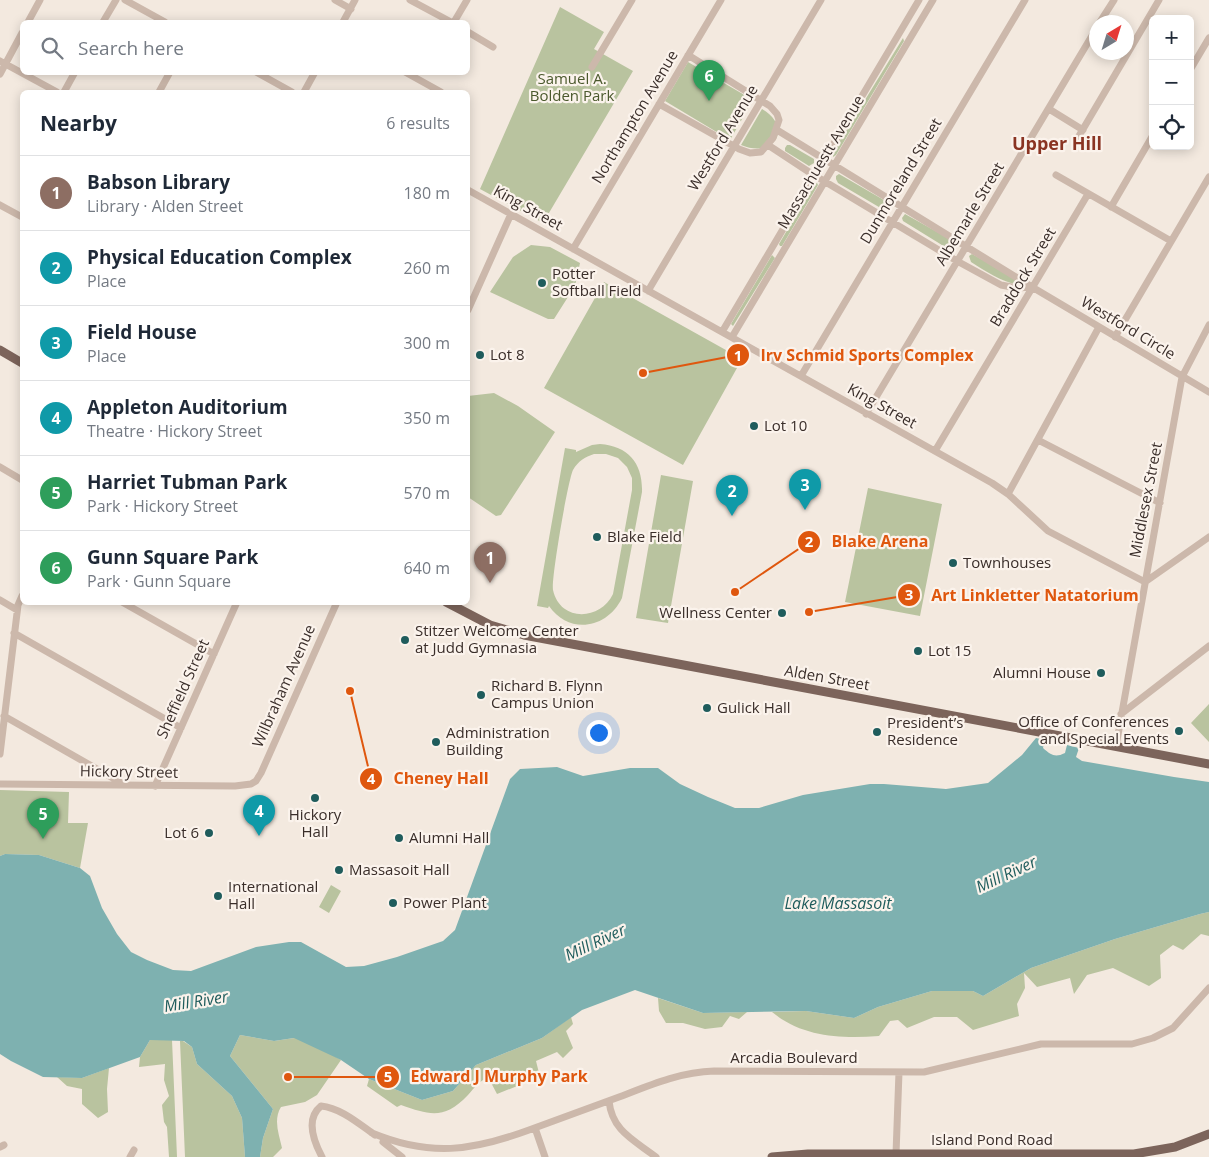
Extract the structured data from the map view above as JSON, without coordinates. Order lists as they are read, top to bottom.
{
  "streets": {
    "main road": ["Alden Street", "Island Pond Road"],
    "street": [
      "Northampton Avenue",
      "Westford Avenue",
      "Massachuestt Avenue",
      "Dunmoreland Street",
      "King Street",
      "Albemarle Street",
      "Braddock Street",
      "Westford Circle",
      "Middlesex Street",
      "Wilbraham Avenue",
      "Sheffield Street",
      "Hickory Street",
      "Arcadia Boulevard"
    ]
  },
  "crossings": [
    ["Northampton Avenue", "King Street"],
    ["Westford Avenue", "King Street"],
    ["Massachuestt Avenue", "King Street"],
    ["Massachuestt Avenue", "Westford Circle"],
    ["Dunmoreland Street", "King Street"],
    ["Dunmoreland Street", "Westford Circle"],
    ["King Street", "Albemarle Street"],
    ["King Street", "Braddock Street"],
    ["King Street", "Middlesex Street"],
    ["Albemarle Street", "Westford Circle"],
    ["Braddock Street", "Westford Circle"],
    ["Westford Circle", "Middlesex Street"],
    ["Middlesex Street", "Alden Street"],
    ["Wilbraham Avenue", "Hickory Street"],
    ["Sheffield Street", "Hickory Street"]
  ],
  "districts": ["Upper Hill"],
  "water": ["Mill River", "Lake Massasoit"],
  "parks": ["Samuel A. Bolden Park"],
  "places": [
    "Potter Softball Field",
    "Lot 8",
    "Irv Schmid Sports Complex",
    "Lot 10",
    "Blake Field",
    "Townhouses",
    "Blake Arena",
    "Art Linkletter Natatorium",
    "Wellness Center",
    "Stitzer Welcome Center at Judd Gymnasia",
    "Lot 15",
    "Alumni House",
    "Cheney Hall",
    "Richard B. Flynn Campus Union",
    "Gulick Hall",
    "Office of Conferences and Special Events",
    "President’s Residence",
    "Administration Building",
    "Hickory Hall",
    "Lot 6",
    "Alumni Hall",
    "Massasoit Hall",
    "International Hall",
    "Power Plant",
    "Edward J Murphy Park"
  ],
  "north": "top right",
  "page": {
    "map_buttons": ["+", "−"],
    "search": "Search here",
    "pins": [
      "6",
      "3",
      "2",
      "1",
      "4",
      "5"
    ],
    "heading": ["Nearby", "6 results"],
    "list": [
      {
        "mark": "1",
        "name": "Babson Library",
        "note": "Library · Alden Street",
        "value": "180 m"
      },
      {
        "mark": "2",
        "name": "Physical Education Complex",
        "note": "Place",
        "value": "260 m"
      },
      {
        "mark": "3",
        "name": "Field House",
        "note": "Place",
        "value": "300 m"
      },
      {
        "mark": "4",
        "name": "Appleton Auditorium",
        "note": "Theatre · Hickory Street",
        "value": "350 m"
      },
      {
        "mark": "5",
        "name": "Harriet Tubman Park",
        "note": "Park · Hickory Street",
        "value": "570 m"
      },
      {
        "mark": "6",
        "name": "Gunn Square Park",
        "note": "Park · Gunn Square",
        "value": "640 m"
      }
    ]
  }
}
